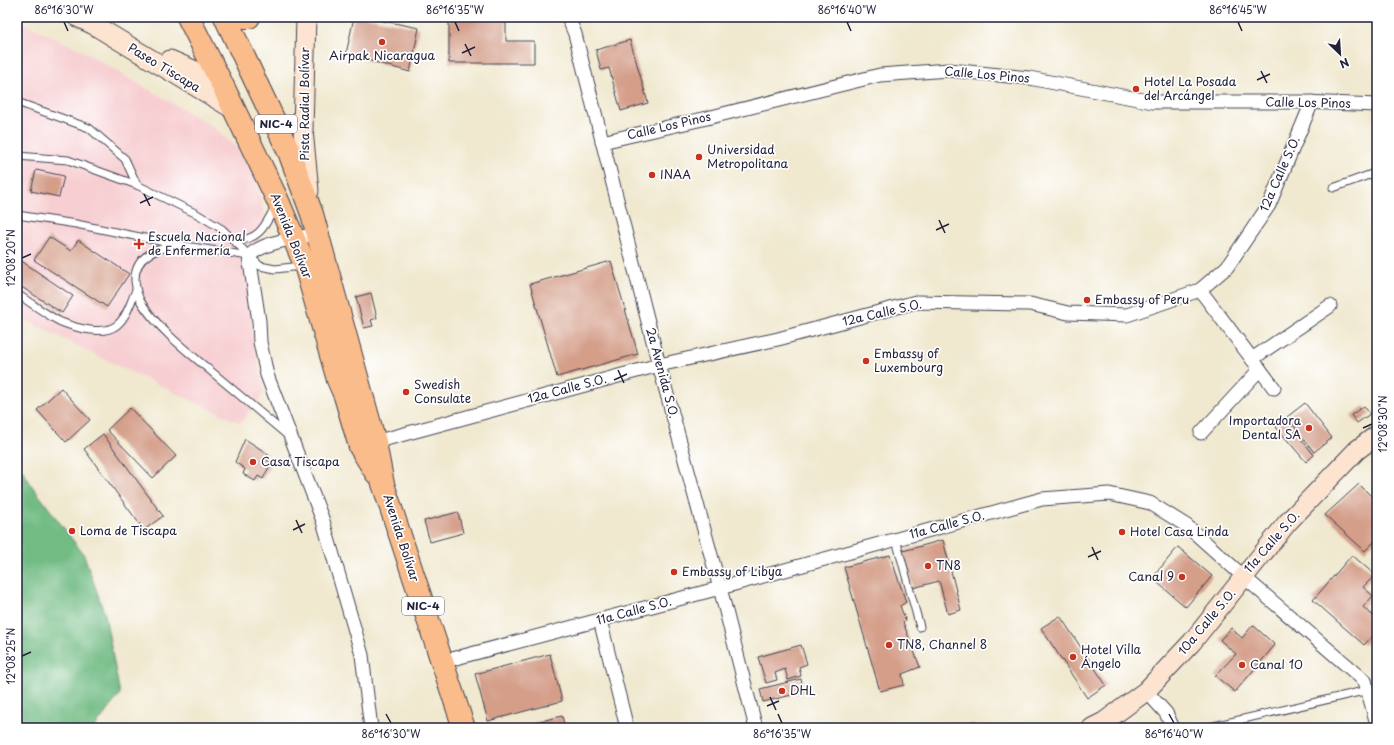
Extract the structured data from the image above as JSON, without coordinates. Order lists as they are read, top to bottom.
{
  "streets": {
    "highway": ["NIC-4", "Avenida Bolívar"],
    "street": [
      "Paseo Tiscapa",
      "Calle Los Pinos",
      "Pista Radial Bolívar",
      "12a Calle S.O.",
      "2a Avenida S.O.",
      "11a Calle S.O.",
      "10a Calle S.O."
    ]
  },
  "crossings": [
    ["Paseo Tiscapa", "Avenida Bolívar"],
    ["Calle Los Pinos", "12a Calle S.O."],
    ["Calle Los Pinos", "2a Avenida S.O."],
    ["Pista Radial Bolívar", "Avenida Bolívar"],
    ["12a Calle S.O.", "Avenida Bolívar"],
    ["12a Calle S.O.", "2a Avenida S.O."],
    ["Avenida Bolívar", "11a Calle S.O."],
    ["2a Avenida S.O.", "11a Calle S.O."],
    ["11a Calle S.O.", "10a Calle S.O."]
  ],
  "places": {
    "other": [
      "Airpak Nicaragua",
      "Hotel La Posada del Arcángel",
      "Universidad Metropolitana",
      "INAA",
      "Embassy of Peru",
      "Embassy of Luxembourg",
      "Swedish Consulate",
      "Importadora Dental SA",
      "Casa Tiscapa",
      "Loma de Tiscapa",
      "Hotel Casa Linda",
      "TN8",
      "Embassy of Libya",
      "Canal 9",
      "TN8, Channel 8",
      "Hotel Villa Ángelo",
      "Canal 10",
      "DHL"
    ],
    "health": ["Escuela Nacional de Enfermería"]
  },
  "north": "bottom right",
  "coordinates": [
    "86°16'30\"W",
    "86°16'35\"W",
    "86°16'40\"W",
    "86°16'45\"W",
    "12°08'20\"N",
    "12°08'30\"N",
    "12°08'25\"N"
  ]
}
